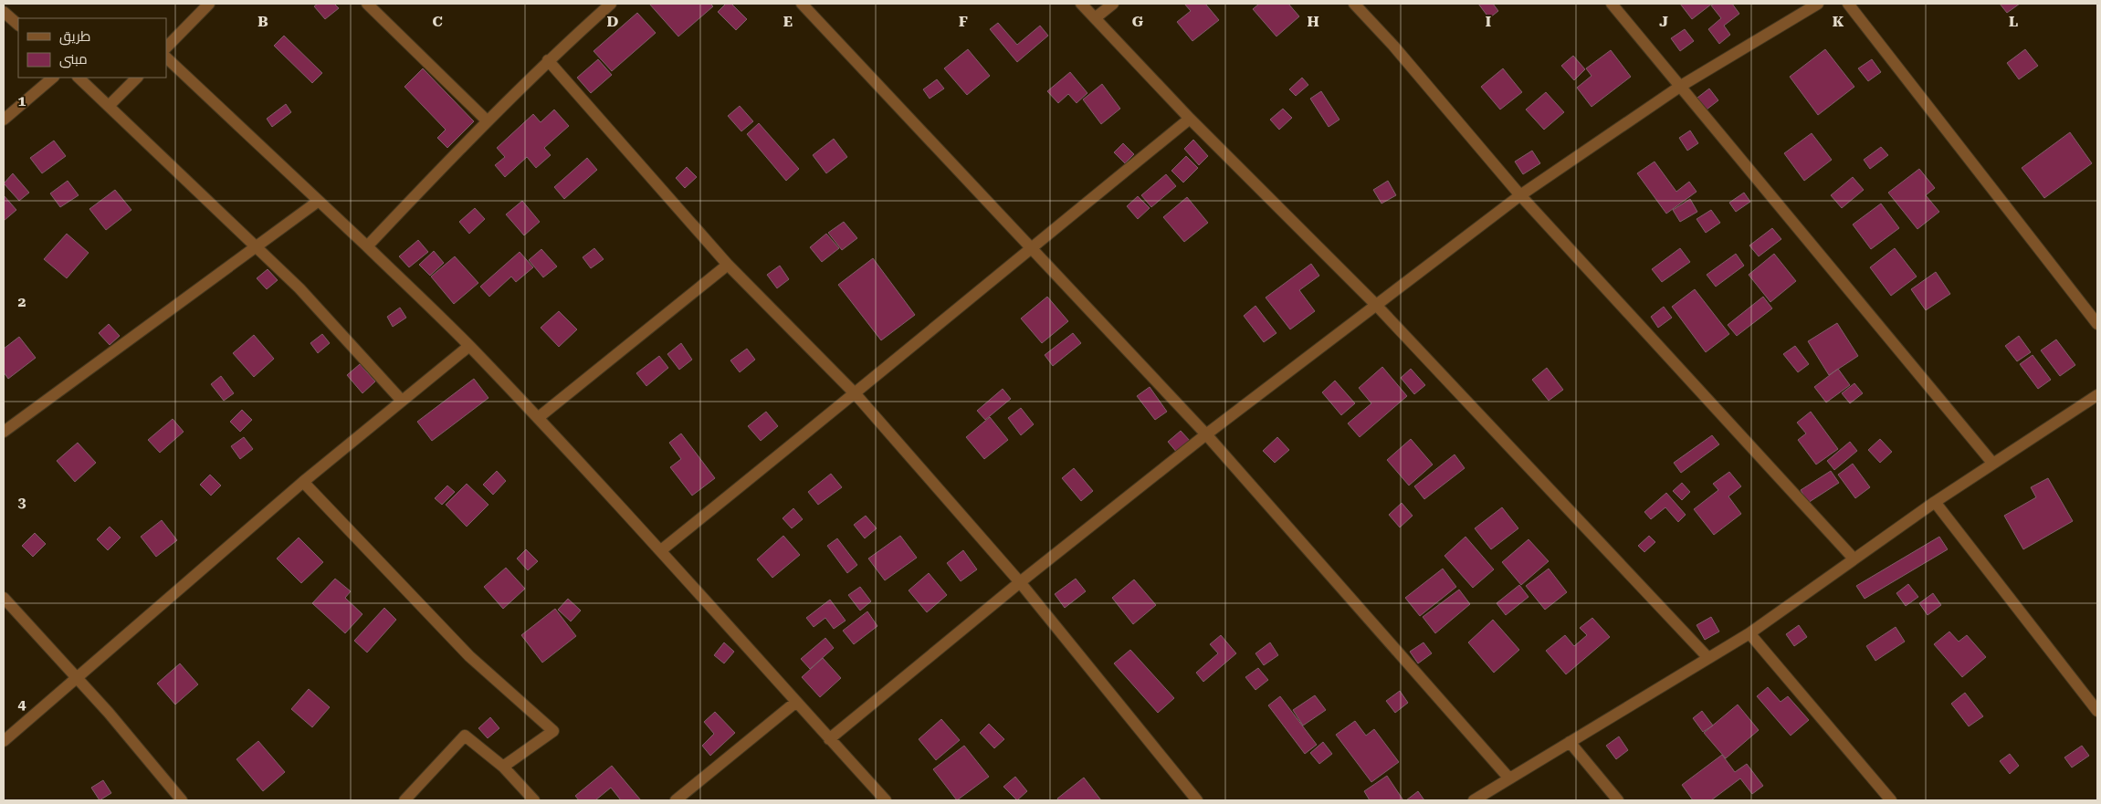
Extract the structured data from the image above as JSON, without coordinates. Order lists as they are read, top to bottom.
{
  "legend": ["طريق", "مبنى"],
  "grid": {
    "columns": [
      "B",
      "C",
      "D",
      "E",
      "F",
      "G",
      "H",
      "I",
      "J",
      "K",
      "L"
    ],
    "rows": [
      "1",
      "2",
      "3",
      "4"
    ]
  }
}
